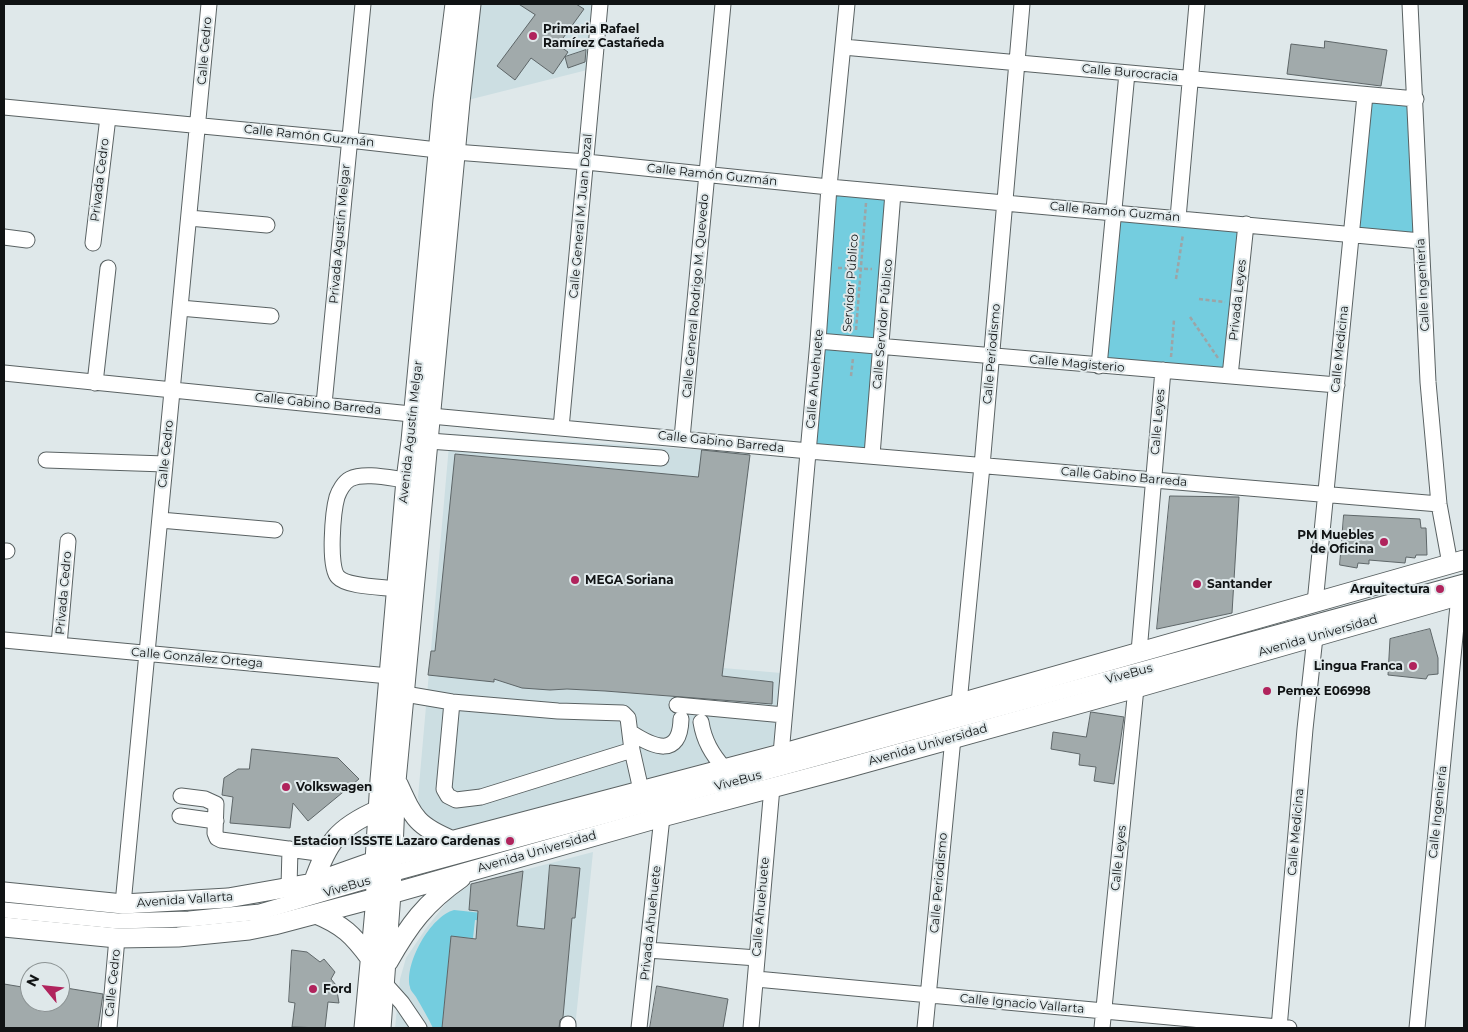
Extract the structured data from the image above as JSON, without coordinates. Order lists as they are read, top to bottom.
{
  "streets": {
    "main road": ["Avenida Agustín Melgar", "Avenida Universidad", "Avenida Vallarta"],
    "street": [
      "Calle Cedro",
      "Calle Burocracia",
      "Calle Ramón Guzmán",
      "Privada Cedro",
      "Calle General M. Juan Dozal",
      "Privada Agustín Melgar",
      "Calle Ingeniería",
      "Calle General Rodrigo M. Quevedo",
      "Privada Leyes",
      "Calle Servidor Público",
      "Calle Medicina",
      "Calle Periodismo",
      "Calle Magisterio",
      "Calle Ahuehuete",
      "Calle Gabino Barreda",
      "Calle Leyes",
      "Calle González Ortega",
      "ViveBus",
      "Privada Ahuehuete",
      "Calle Ignacio Vallarta"
    ],
    "path": ["Servidor Público"]
  },
  "crossings": [
    ["Calle Cedro", "Calle Ramón Guzmán"],
    ["Calle Cedro", "Calle Gabino Barreda"],
    ["Calle Cedro", "Calle González Ortega"],
    ["Calle Cedro", "Avenida Vallarta"],
    ["Calle Burocracia", "Calle Ingeniería"],
    ["Calle Burocracia", "Calle Medicina"],
    ["Calle Burocracia", "Calle Periodismo"],
    ["Calle Burocracia", "Calle Ahuehuete"],
    ["Calle Ramón Guzmán", "Privada Cedro"],
    ["Calle Ramón Guzmán", "Calle General M. Juan Dozal"],
    ["Calle Ramón Guzmán", "Privada Agustín Melgar"],
    ["Calle Ramón Guzmán", "Servidor Público"],
    ["Calle Ramón Guzmán", "Calle Ingeniería"],
    ["Calle Ramón Guzmán", "Calle General Rodrigo M. Quevedo"],
    ["Calle Ramón Guzmán", "Privada Leyes"],
    ["Calle Ramón Guzmán", "Calle Servidor Público"],
    ["Calle Ramón Guzmán", "Calle Medicina"],
    ["Calle Ramón Guzmán", "Calle Periodismo"],
    ["Calle Ramón Guzmán", "Calle Ahuehuete"],
    ["Calle Ramón Guzmán", "Avenida Agustín Melgar"],
    ["Privada Cedro", "Calle González Ortega"],
    ["Calle General M. Juan Dozal", "Calle Gabino Barreda"],
    ["Privada Agustín Melgar", "Calle Gabino Barreda"],
    ["Servidor Público", "Calle Magisterio"],
    ["Calle Ingeniería", "Calle Gabino Barreda"],
    ["Calle Ingeniería", "Avenida Universidad"],
    ["Calle Ingeniería", "ViveBus"],
    ["Calle General Rodrigo M. Quevedo", "Calle Gabino Barreda"],
    ["Privada Leyes", "Calle Magisterio"],
    ["Calle Servidor Público", "Calle Magisterio"],
    ["Calle Servidor Público", "Calle Gabino Barreda"],
    ["Calle Medicina", "Calle Magisterio"],
    ["Calle Medicina", "Calle Gabino Barreda"],
    ["Calle Medicina", "Avenida Universidad"],
    ["Calle Medicina", "Calle Ignacio Vallarta"],
    ["Calle Periodismo", "Calle Magisterio"],
    ["Calle Periodismo", "Calle Gabino Barreda"],
    ["Calle Periodismo", "Avenida Universidad"],
    ["Calle Periodismo", "Calle Ignacio Vallarta"],
    ["Calle Magisterio", "Calle Ahuehuete"],
    ["Calle Magisterio", "Calle Leyes"],
    ["Calle Ahuehuete", "Calle Gabino Barreda"],
    ["Calle Ahuehuete", "Avenida Universidad"],
    ["Calle Ahuehuete", "Calle Ignacio Vallarta"],
    ["Calle Gabino Barreda", "Calle Leyes"],
    ["Calle Gabino Barreda", "Avenida Agustín Melgar"],
    ["Calle Leyes", "Avenida Universidad"],
    ["Calle Leyes", "Calle Ignacio Vallarta"],
    ["Avenida Agustín Melgar", "Avenida Universidad"],
    ["Avenida Agustín Melgar", "Calle González Ortega"],
    ["Avenida Agustín Melgar", "ViveBus"],
    ["Avenida Agustín Melgar", "Avenida Vallarta"],
    ["Avenida Universidad", "ViveBus"],
    ["Avenida Universidad", "Avenida Vallarta"],
    ["Avenida Universidad", "Privada Ahuehuete"],
    ["ViveBus", "Avenida Vallarta"]
  ],
  "places": [
    "Primaria Rafael Ramírez Castañeda",
    "PM Muebles de Oficina",
    "MEGA Soriana",
    "Santander",
    "Arquitectura",
    "Lingua Franca",
    "Pemex E06998",
    "Volkswagen",
    "Estacion ISSSTE Lazaro Cardenas",
    "Ford"
  ],
  "north": "top left"
}
